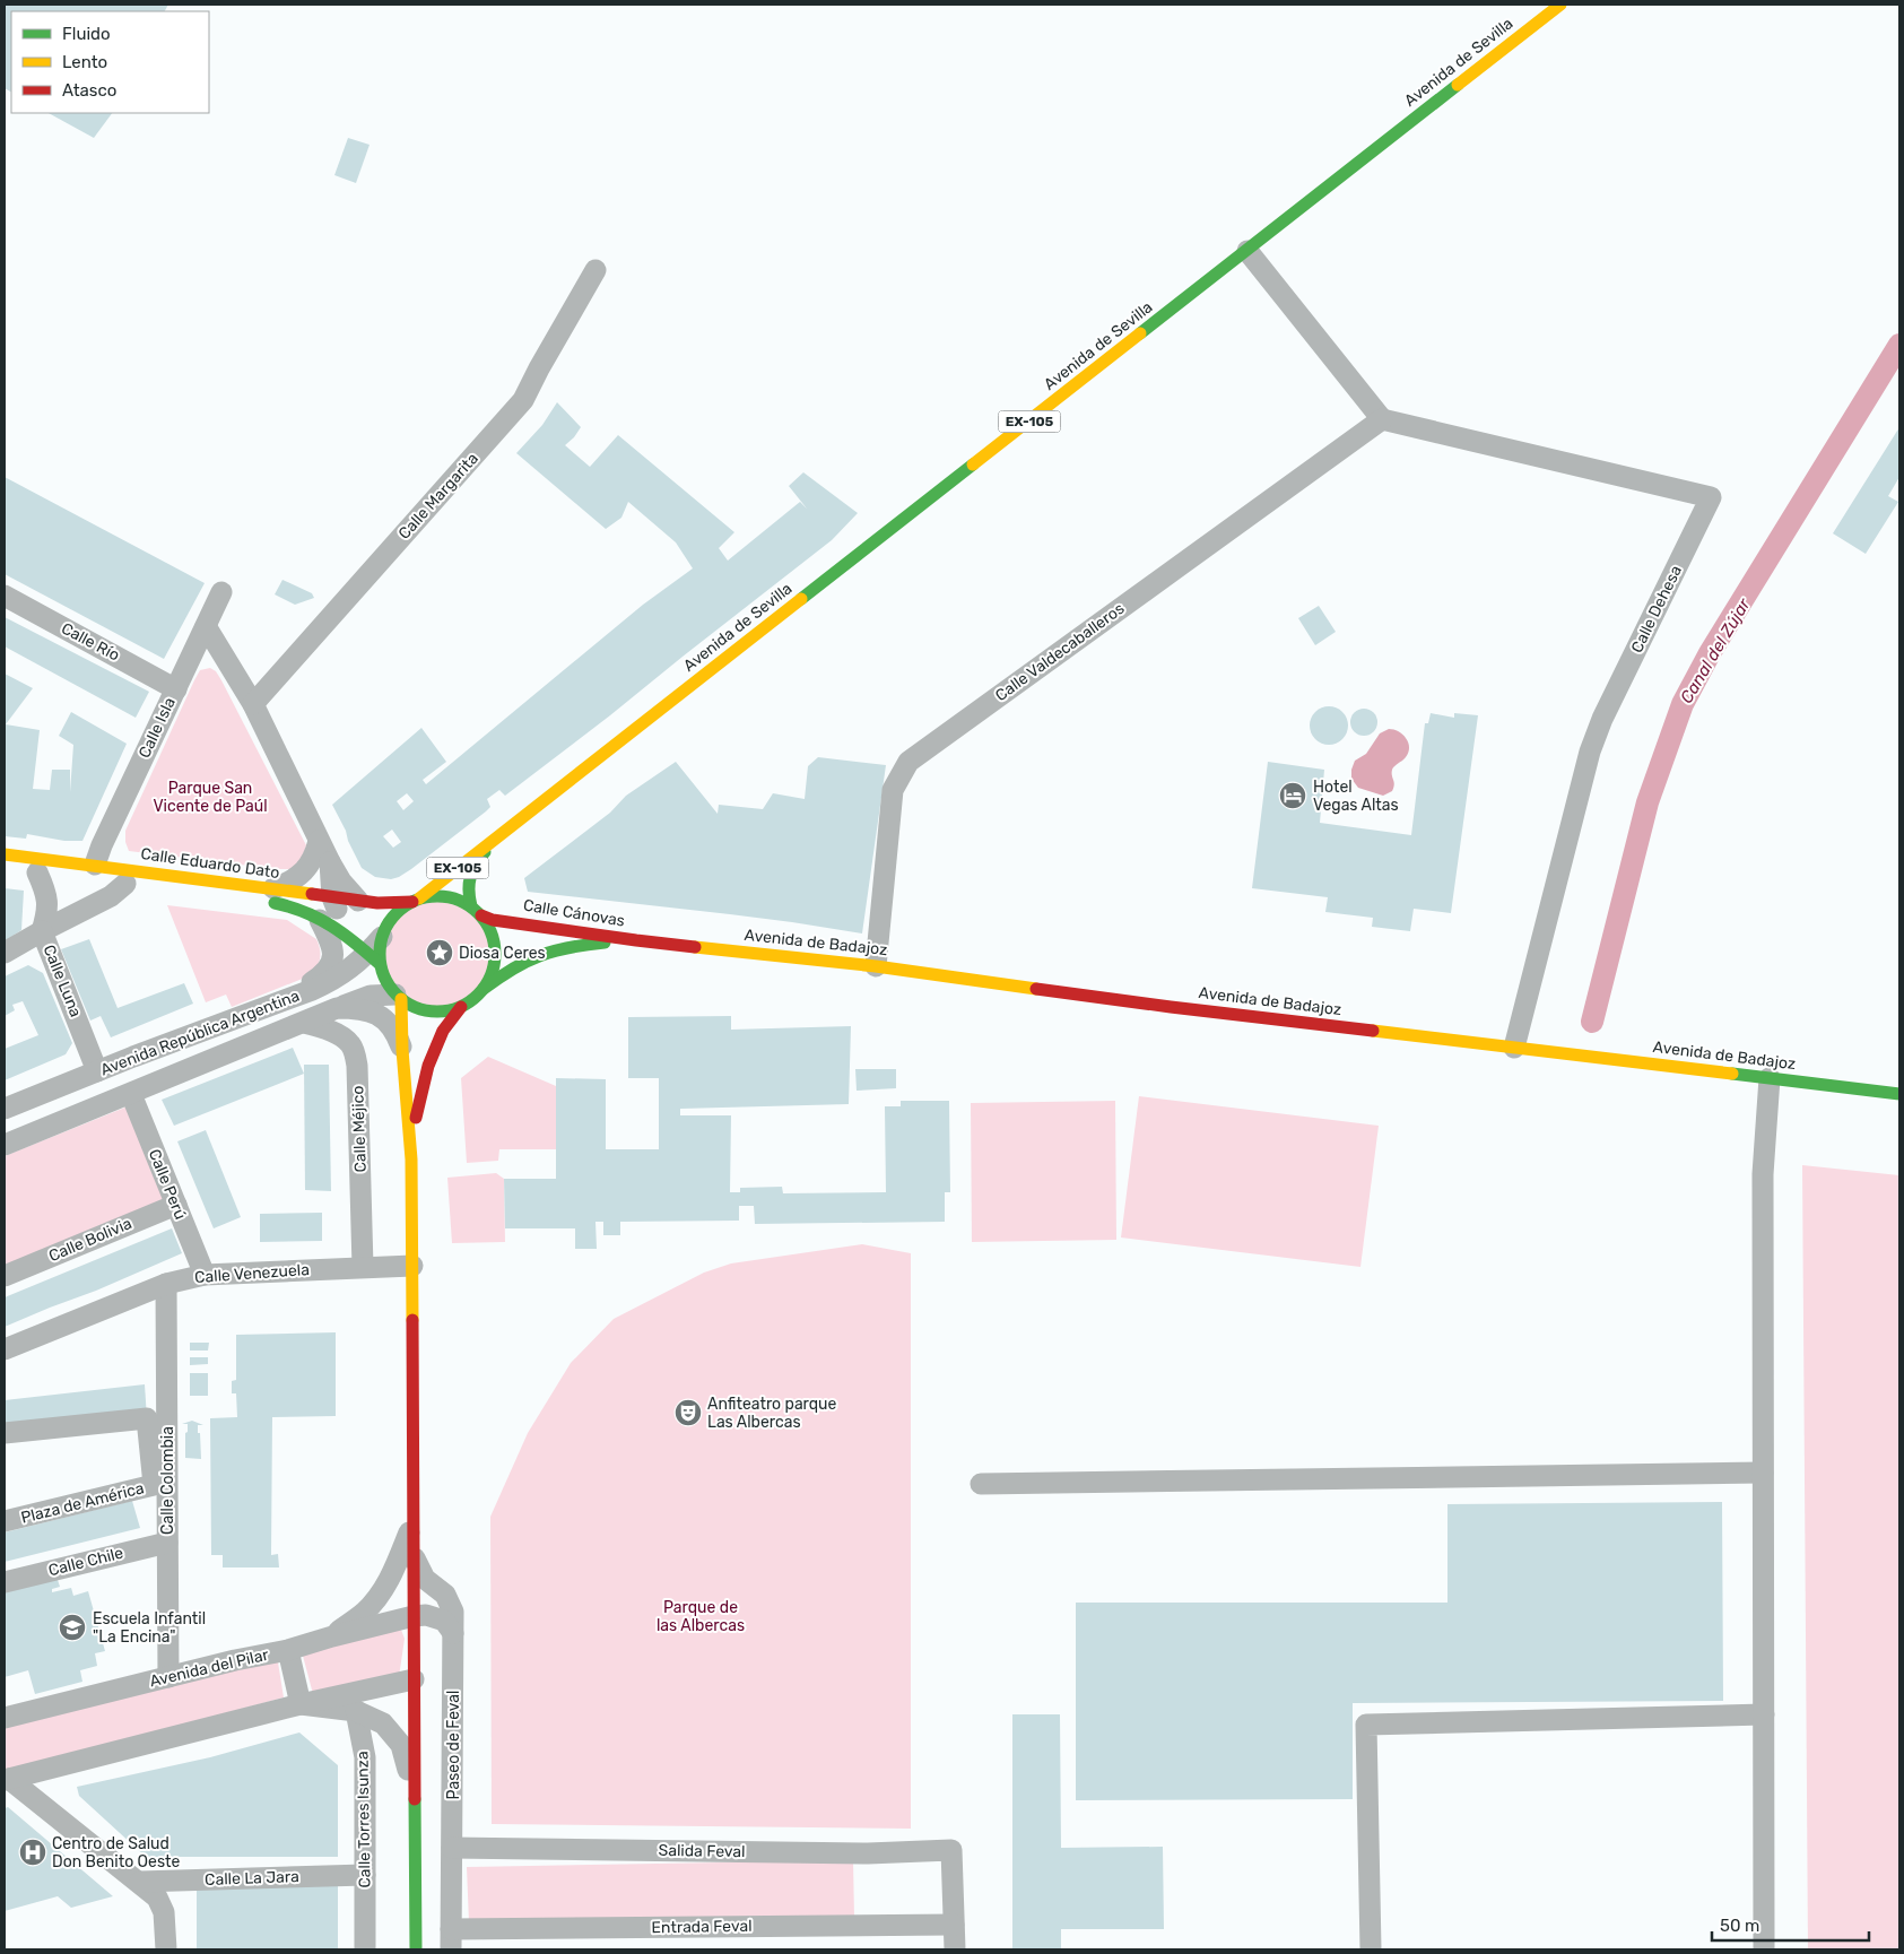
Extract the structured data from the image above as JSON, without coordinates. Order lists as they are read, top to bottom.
{
  "streets": {
    "main road": [
      "Avenida de Sevilla",
      "EX-105",
      "Calle Eduardo Dato",
      "Calle Cánovas",
      "Avenida de Badajoz"
    ],
    "street": [
      "Calle Margarita",
      "Calle Dehesa",
      "Calle Río",
      "Calle Valdecaballeros",
      "Calle Isla",
      "Calle Luna",
      "Avenida República Argentina",
      "Calle Méjico",
      "Calle Perú",
      "Calle Bolivia",
      "Calle Venezuela",
      "Calle Colombia",
      "Plaza de América",
      "Calle Chile",
      "Avenida del Pilar",
      "Paseo de Feval",
      "Calle Torres Isunza",
      "Salida Feval",
      "Calle La Jara",
      "Entrada Feval"
    ]
  },
  "crossings": [
    ["Avenida de Sevilla", "Calle Eduardo Dato"],
    ["Avenida de Sevilla", "Calle Cánovas"],
    ["Avenida de Sevilla", "Avenida República Argentina"],
    ["Calle Dehesa", "Calle Valdecaballeros"],
    ["Calle Dehesa", "Avenida de Badajoz"],
    ["Calle Río", "Calle Isla"],
    ["Calle Valdecaballeros", "Avenida de Badajoz"],
    ["Calle Isla", "Calle Eduardo Dato"],
    ["Calle Eduardo Dato", "Calle Cánovas"],
    ["Calle Eduardo Dato", "Avenida República Argentina"],
    ["Calle Cánovas", "Avenida de Badajoz"],
    ["Calle Cánovas", "Avenida República Argentina"],
    ["Calle Luna", "Avenida República Argentina"],
    ["Avenida República Argentina", "Calle Méjico"],
    ["Avenida República Argentina", "Calle Perú"],
    ["Calle Méjico", "Calle Venezuela"],
    ["Calle Perú", "Calle Bolivia"],
    ["Calle Perú", "Calle Venezuela"],
    ["Calle Venezuela", "Calle Colombia"],
    ["Calle Colombia", "Calle Chile"],
    ["Calle Colombia", "Avenida del Pilar"],
    ["Paseo de Feval", "Salida Feval"],
    ["Paseo de Feval", "Entrada Feval"],
    ["Calle Torres Isunza", "Calle La Jara"],
    ["Salida Feval", "Entrada Feval"]
  ],
  "water": ["Canal del Zújar"],
  "parks": ["Parque San Vicente de Paúl", "Parque de las Albercas"],
  "places": {
    "hotel": ["Hotel Vegas Altas"],
    "place": ["Diosa Ceres"],
    "theatre": ["Anfiteatro parque Las Albercas"],
    "school or university": ["Escuela Infantil \"La Encina\""],
    "hospital": ["Centro de Salud Don Benito Oeste"]
  },
  "legend": ["Fluido", "Lento", "Atasco"],
  "scale_bar": "50 m"
}
